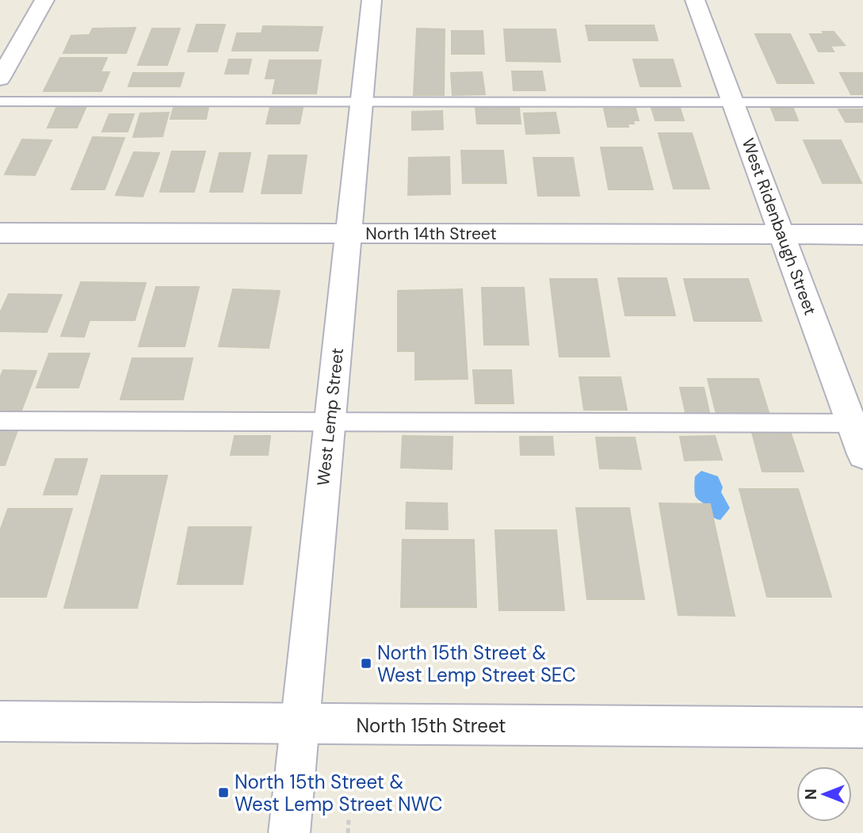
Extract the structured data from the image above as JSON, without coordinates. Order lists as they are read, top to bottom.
{
  "streets": {
    "street": [
      "West Ridenbaugh Street",
      "North 14th Street",
      "West Lemp Street",
      "North 15th Street"
    ]
  },
  "crossings": [
    ["West Ridenbaugh Street", "North 14th Street"],
    ["North 14th Street", "West Lemp Street"],
    ["West Lemp Street", "North 15th Street"]
  ],
  "places": {
    "transit": ["North 15th Street & West Lemp Street SEC", "North 15th Street & West Lemp Street NWC"]
  },
  "north": "left"
}
